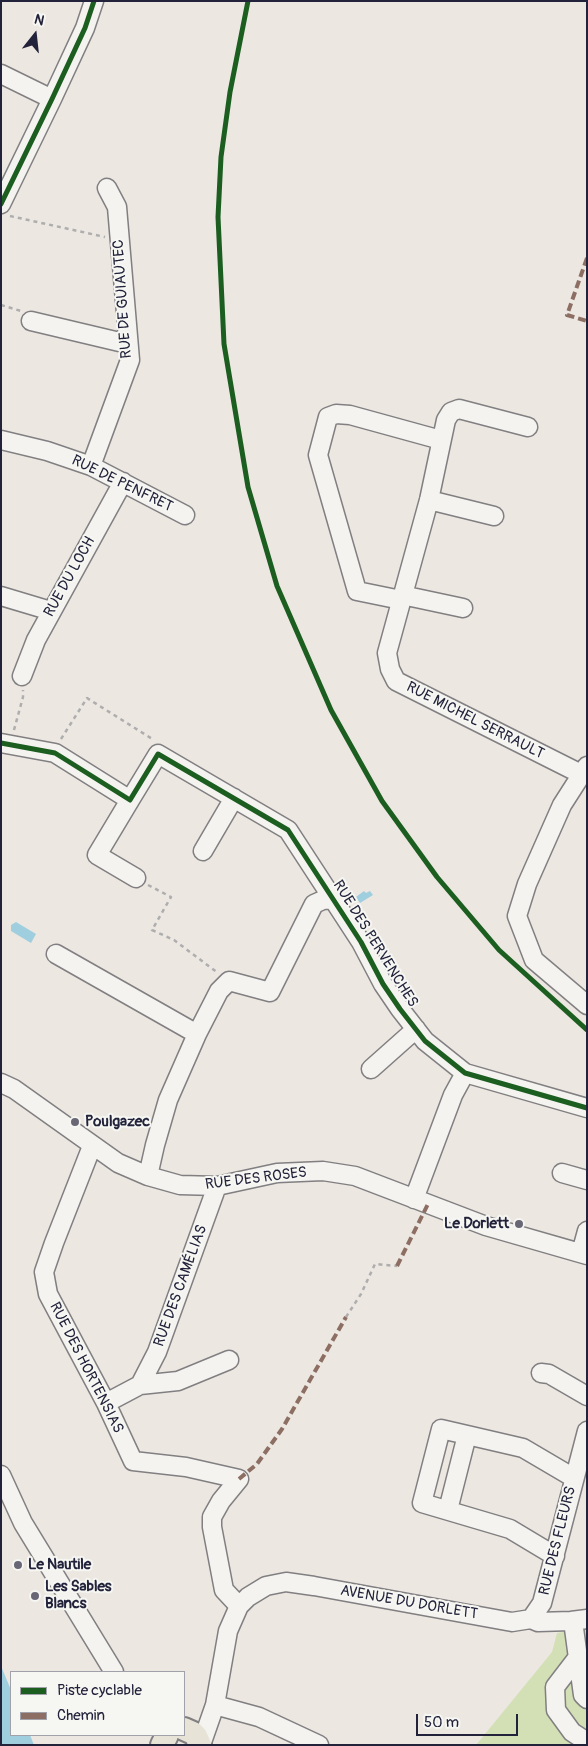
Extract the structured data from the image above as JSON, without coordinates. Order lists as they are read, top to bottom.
{
  "streets": {
    "street": [
      "RUE DE GUIAUTEC",
      "RUE DE PENFRET",
      "RUE DU LOCH",
      "RUE MICHEL SERRAULT",
      "RUE DES PERVENCHES",
      "RUE DES ROSES",
      "RUE DES CAMÉLIAS",
      "RUE DES HORTENSIAS",
      "RUE DES FLEURS",
      "AVENUE DU DORLETT"
    ]
  },
  "crossings": [
    ["RUE DE GUIAUTEC", "RUE DE PENFRET"],
    ["RUE DE PENFRET", "RUE DU LOCH"],
    ["RUE DES ROSES", "RUE DES CAMÉLIAS"],
    ["RUE DES ROSES", "RUE DES HORTENSIAS"],
    ["RUE DES HORTENSIAS", "AVENUE DU DORLETT"],
    ["RUE DES FLEURS", "AVENUE DU DORLETT"]
  ],
  "places": [
    "Poulgazec",
    "Le Dorlett",
    "Le Nautile",
    "Les Sables Blancs"
  ],
  "legend": ["Piste cyclable", "Chemin"],
  "scale_bar": "50 m",
  "north": "top"
}
